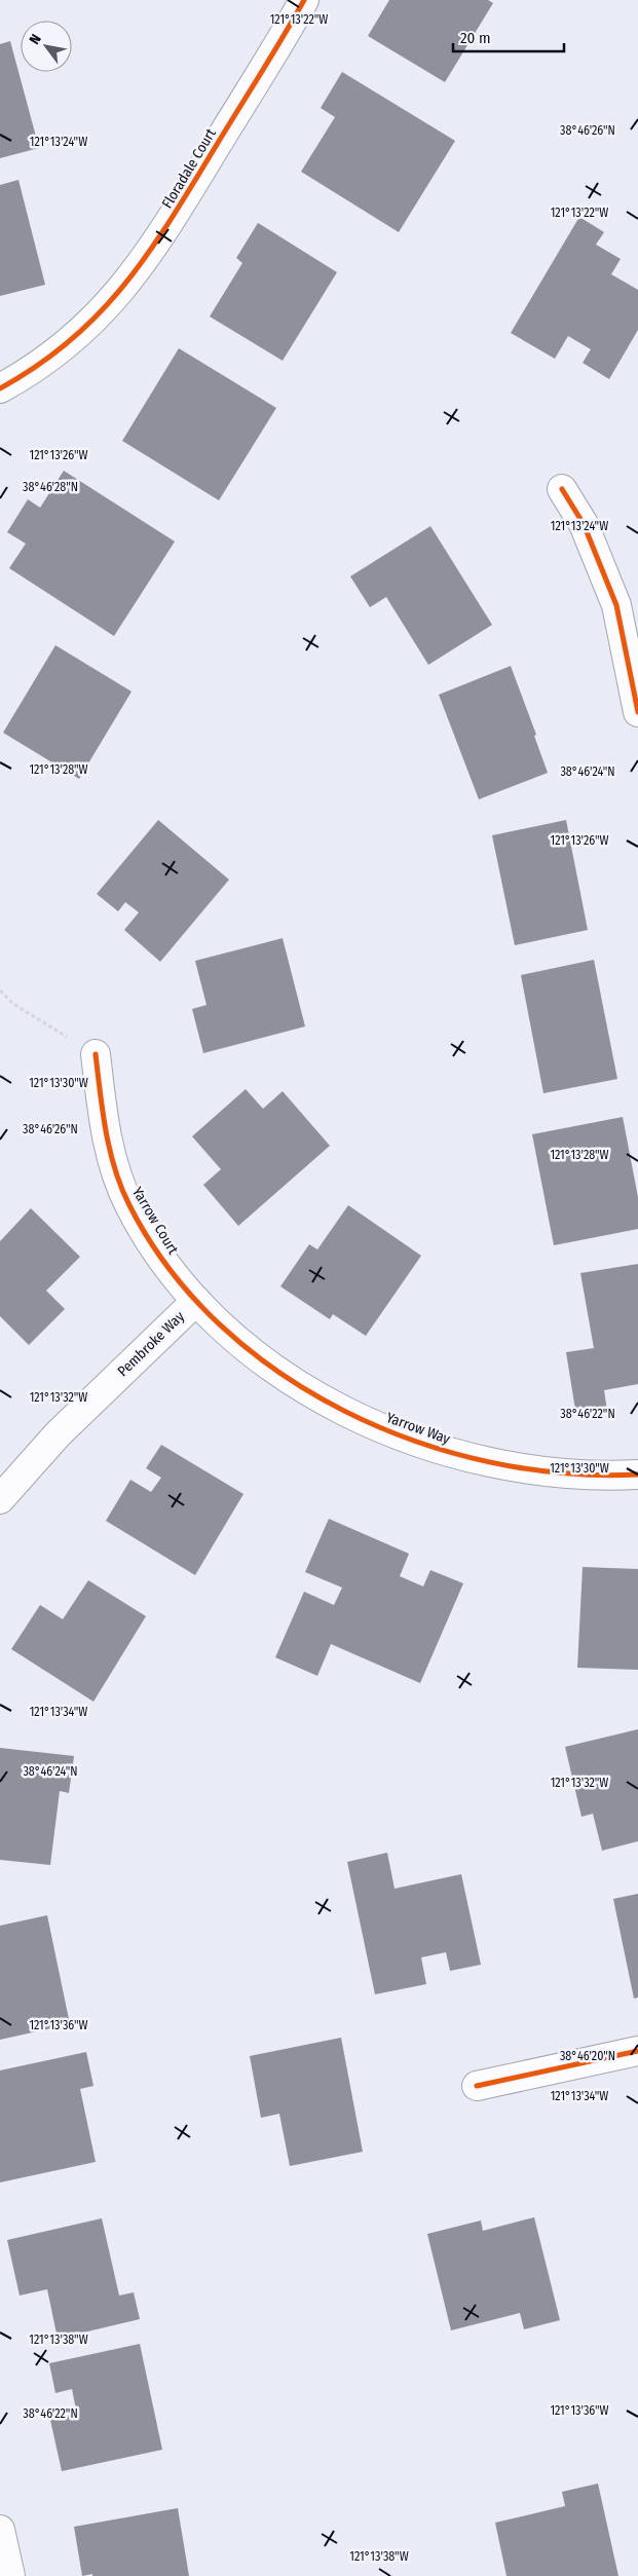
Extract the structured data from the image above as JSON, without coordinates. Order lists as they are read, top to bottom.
{
  "streets": {
    "street": [
      "Floradale Court",
      "Yarrow Court",
      "Pembroke Way",
      "Yarrow Way"
    ]
  },
  "crossings": [
    ["Yarrow Court", "Pembroke Way"],
    ["Yarrow Court", "Yarrow Way"],
    ["Pembroke Way", "Yarrow Way"]
  ],
  "scale_bar": "20 m",
  "north": "top left",
  "coordinates": [
    "121°13'22\"W",
    "38°46'26\"N",
    "121°13'24\"W",
    "121°13'26\"W",
    "38°46'28\"N",
    "121°13'28\"W",
    "38°46'24\"N",
    "121°13'30\"W",
    "121°13'32\"W",
    "38°46'22\"N",
    "121°13'34\"W",
    "121°13'36\"W",
    "38°46'20\"N",
    "121°13'38\"W"
  ]
}
